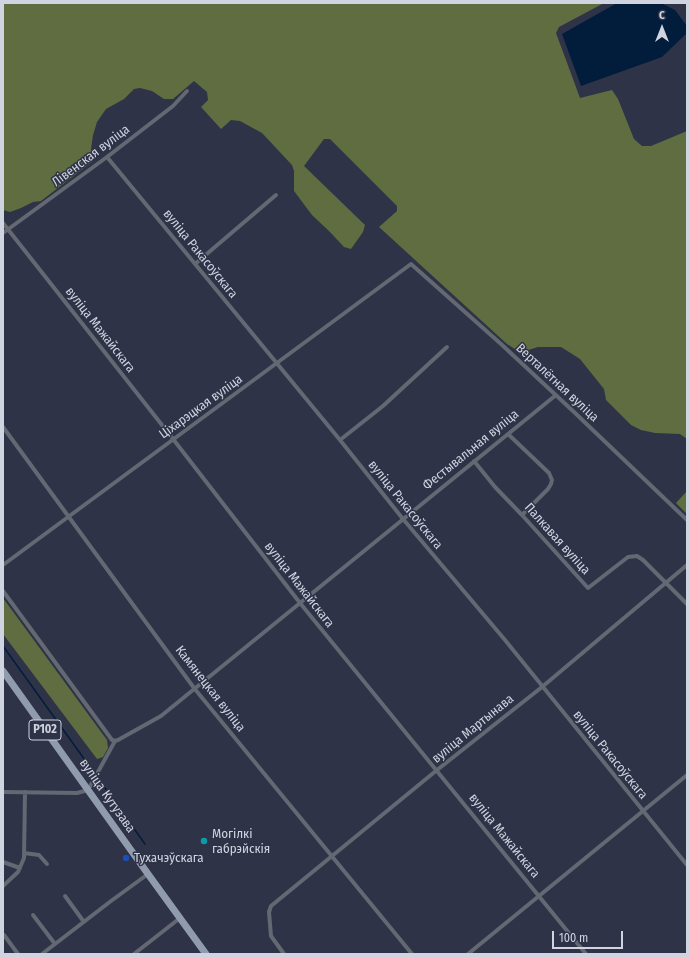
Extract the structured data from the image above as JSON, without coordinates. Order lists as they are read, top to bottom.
{
  "streets": {
    "main road": ["Р102", "вуліца Кутузава"],
    "street": [
      "Лівенская вуліца",
      "вуліца Ракасоўскага",
      "вуліца Мажайскага",
      "Верталётная вуліца",
      "Ціхарэцкая вуліца",
      "Фестывальная вуліца",
      "Палкавая вуліца",
      "Камянецкая вуліца",
      "вуліца Мартынава"
    ]
  },
  "crossings": [
    ["Лівенская вуліца", "вуліца Ракасоўскага"],
    ["Лівенская вуліца", "вуліца Мажайскага"],
    ["вуліца Ракасоўскага", "Ціхарэцкая вуліца"],
    ["вуліца Ракасоўскага", "Фестывальная вуліца"],
    ["вуліца Ракасоўскага", "вуліца Мартынава"],
    ["вуліца Мажайскага", "Ціхарэцкая вуліца"],
    ["вуліца Мажайскага", "Фестывальная вуліца"],
    ["вуліца Мажайскага", "вуліца Мартынава"],
    ["Верталётная вуліца", "Ціхарэцкая вуліца"],
    ["Верталётная вуліца", "Фестывальная вуліца"],
    ["Ціхарэцкая вуліца", "Камянецкая вуліца"],
    ["Фестывальная вуліца", "Палкавая вуліца"],
    ["Фестывальная вуліца", "Камянецкая вуліца"],
    ["Палкавая вуліца", "вуліца Мартынава"],
    ["Камянецкая вуліца", "вуліца Мартынава"]
  ],
  "places": ["Могілкі габрэйскія", "Тухачэўскага"],
  "scale_bar": "100 m",
  "north": "top"
}
